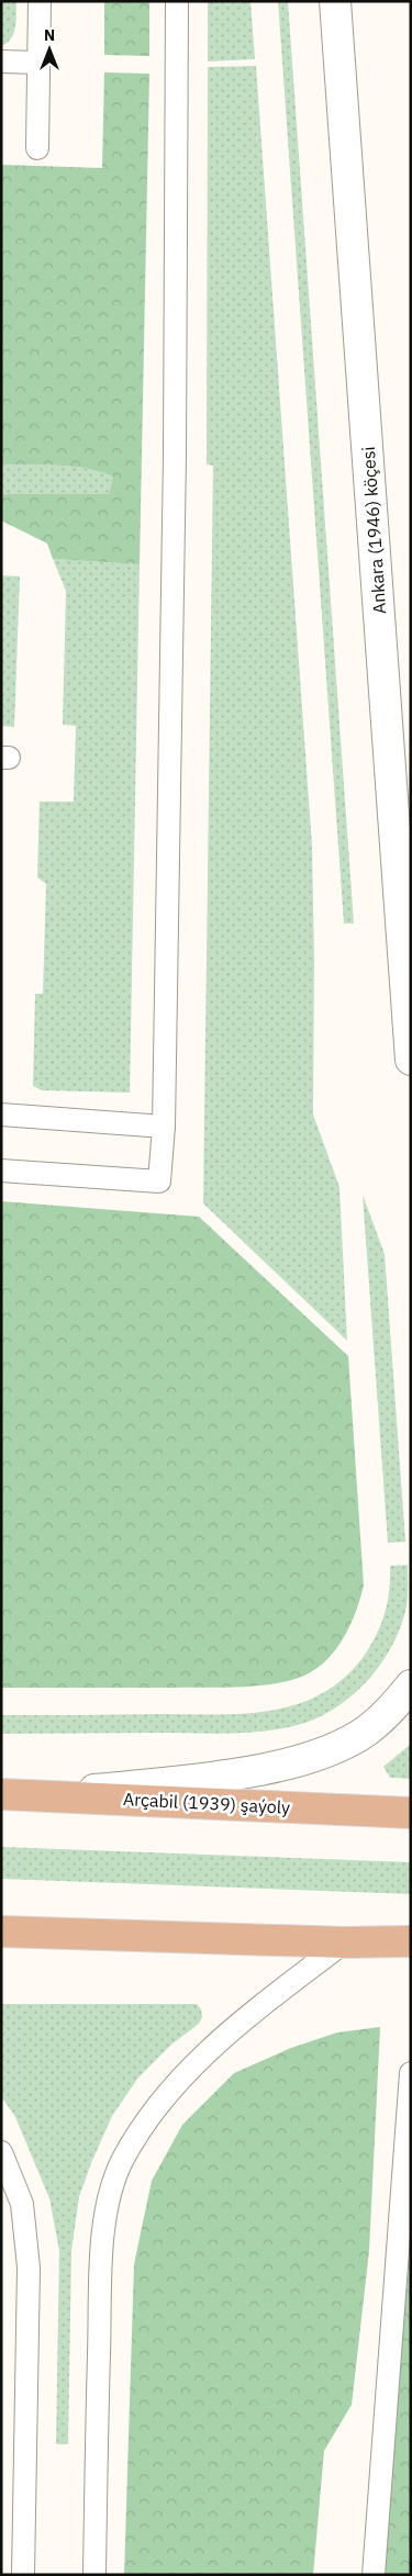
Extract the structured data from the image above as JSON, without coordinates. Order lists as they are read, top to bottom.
{
  "streets": {
    "main road": ["Ankara (1946) köçesi", "Arçabil (1939) şaýoly"]
  },
  "north": "top"
}
